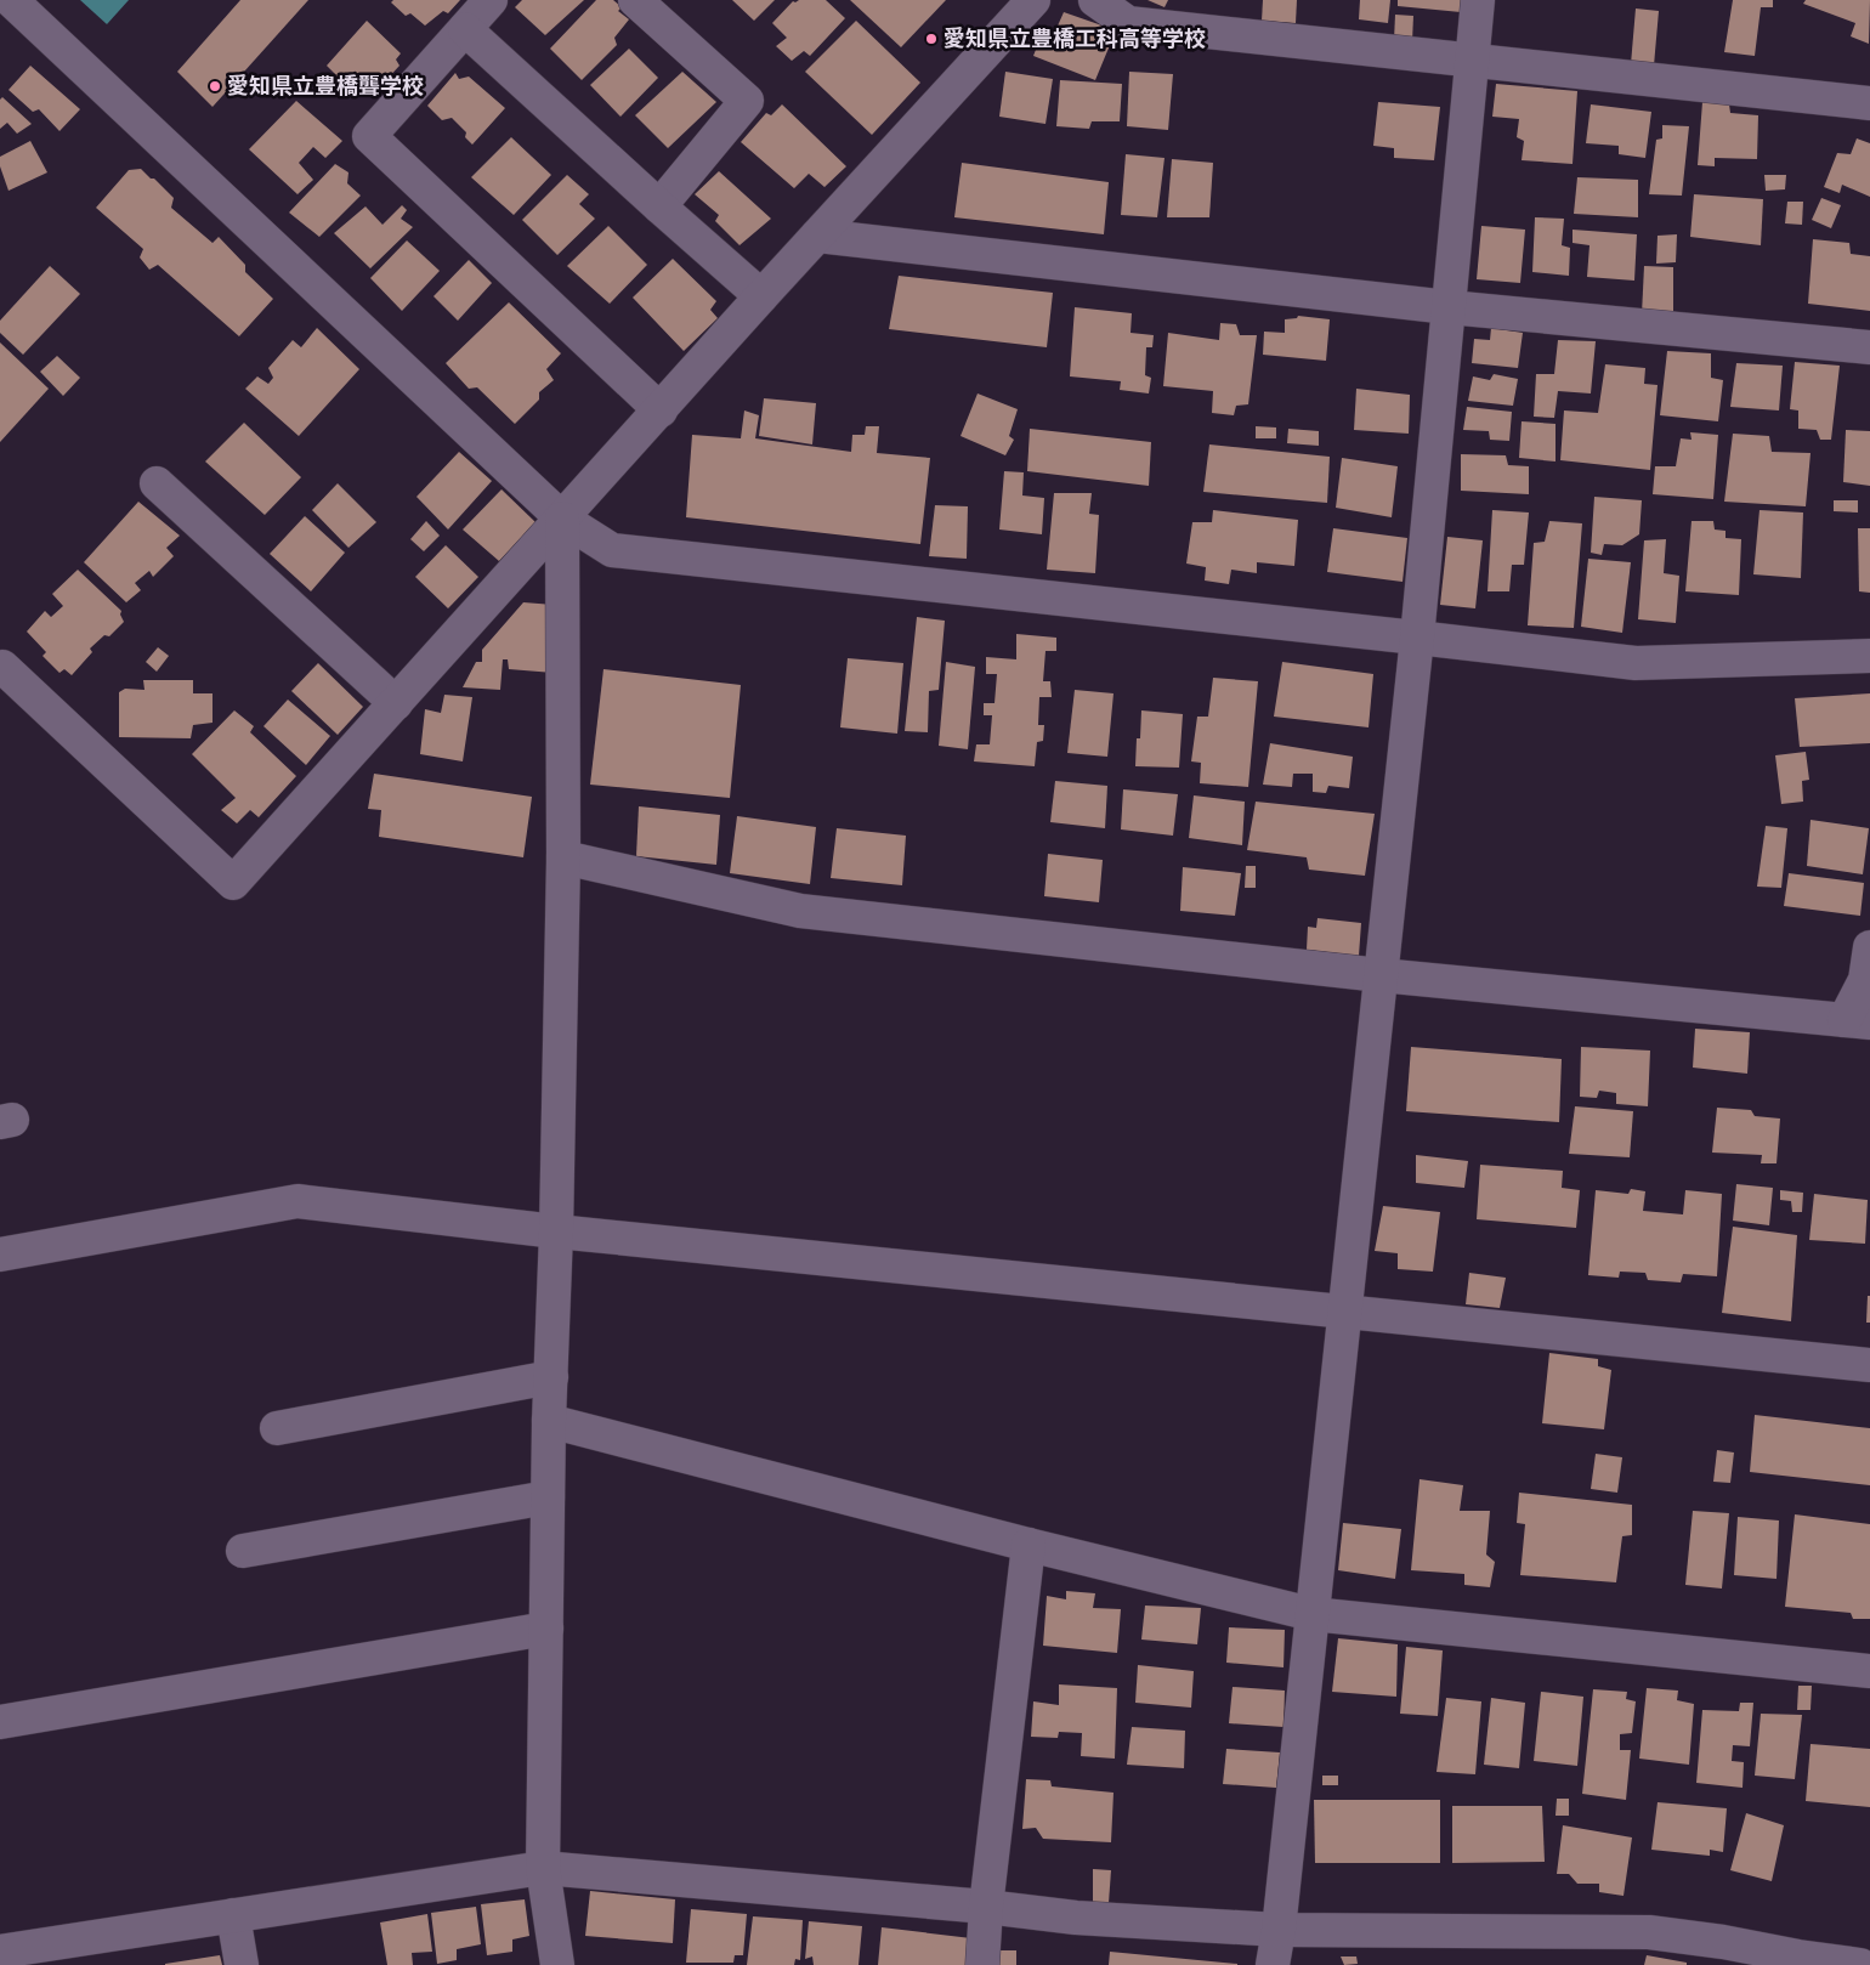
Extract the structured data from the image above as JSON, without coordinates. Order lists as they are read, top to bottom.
{
  "places": ["愛知県立豊橋工科高等学校", "愛知県立豊橋聾学校"]
}
